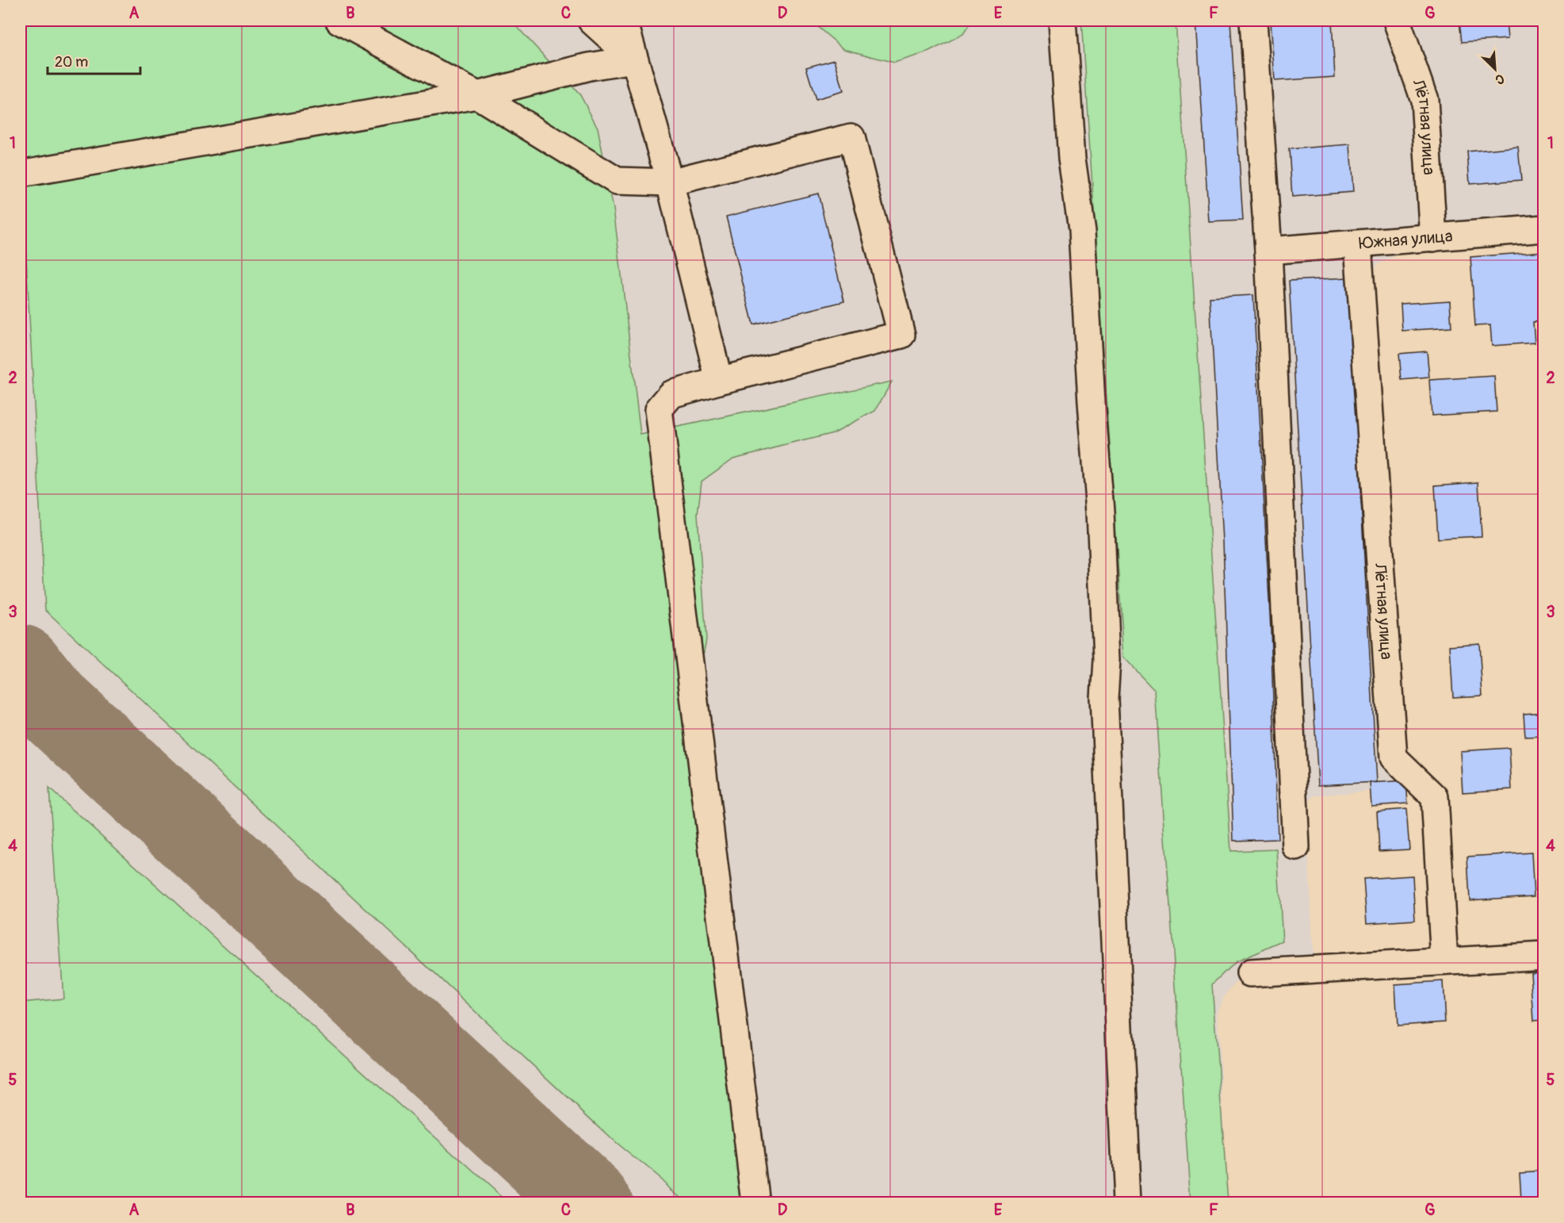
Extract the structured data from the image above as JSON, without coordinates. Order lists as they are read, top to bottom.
{
  "streets": {
    "street": ["Лётная улица", "Южная улица"]
  },
  "crossings": [
    ["Лётная улица", "Южная улица"]
  ],
  "scale_bar": "20 m",
  "north": "bottom right",
  "grid": {
    "columns": [
      "A",
      "B",
      "C",
      "D",
      "E",
      "F",
      "G"
    ],
    "rows": [
      "1",
      "2",
      "3",
      "4",
      "5"
    ]
  }
}
